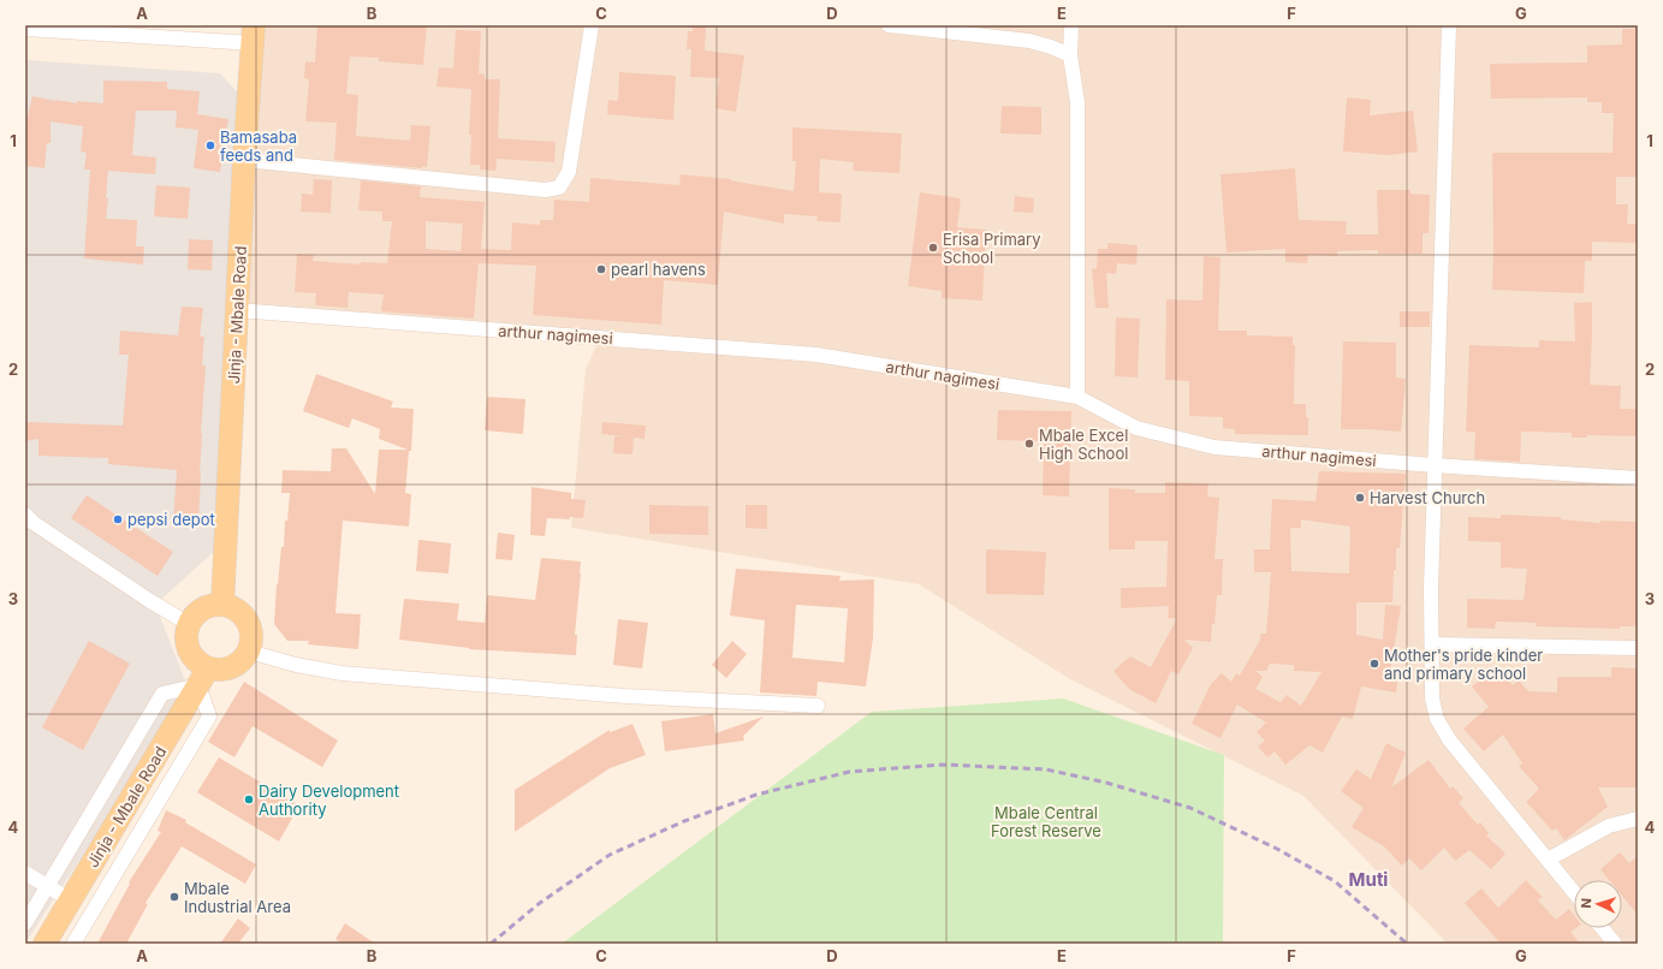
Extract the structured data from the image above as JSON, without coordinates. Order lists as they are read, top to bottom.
{
  "streets": {
    "main road": ["Jinja - Mbale Road"],
    "street": ["arthur nagimesi"]
  },
  "crossings": [
    ["Jinja - Mbale Road", "arthur nagimesi"]
  ],
  "districts": ["Muti"],
  "parks": ["Mbale Central Forest Reserve"],
  "places": [
    "Bamasaba feeds and",
    "Erisa Primary School",
    "pearl havens",
    "Mbale Excel High School",
    "Harvest Church",
    "pepsi depot",
    "Mother's pride kinder and primary school",
    "Dairy Development Authority",
    "Mbale Industrial Area"
  ],
  "north": "left",
  "grid": {
    "columns": [
      "A",
      "B",
      "C",
      "D",
      "E",
      "F",
      "G"
    ],
    "rows": [
      "1",
      "2",
      "3",
      "4"
    ]
  }
}
